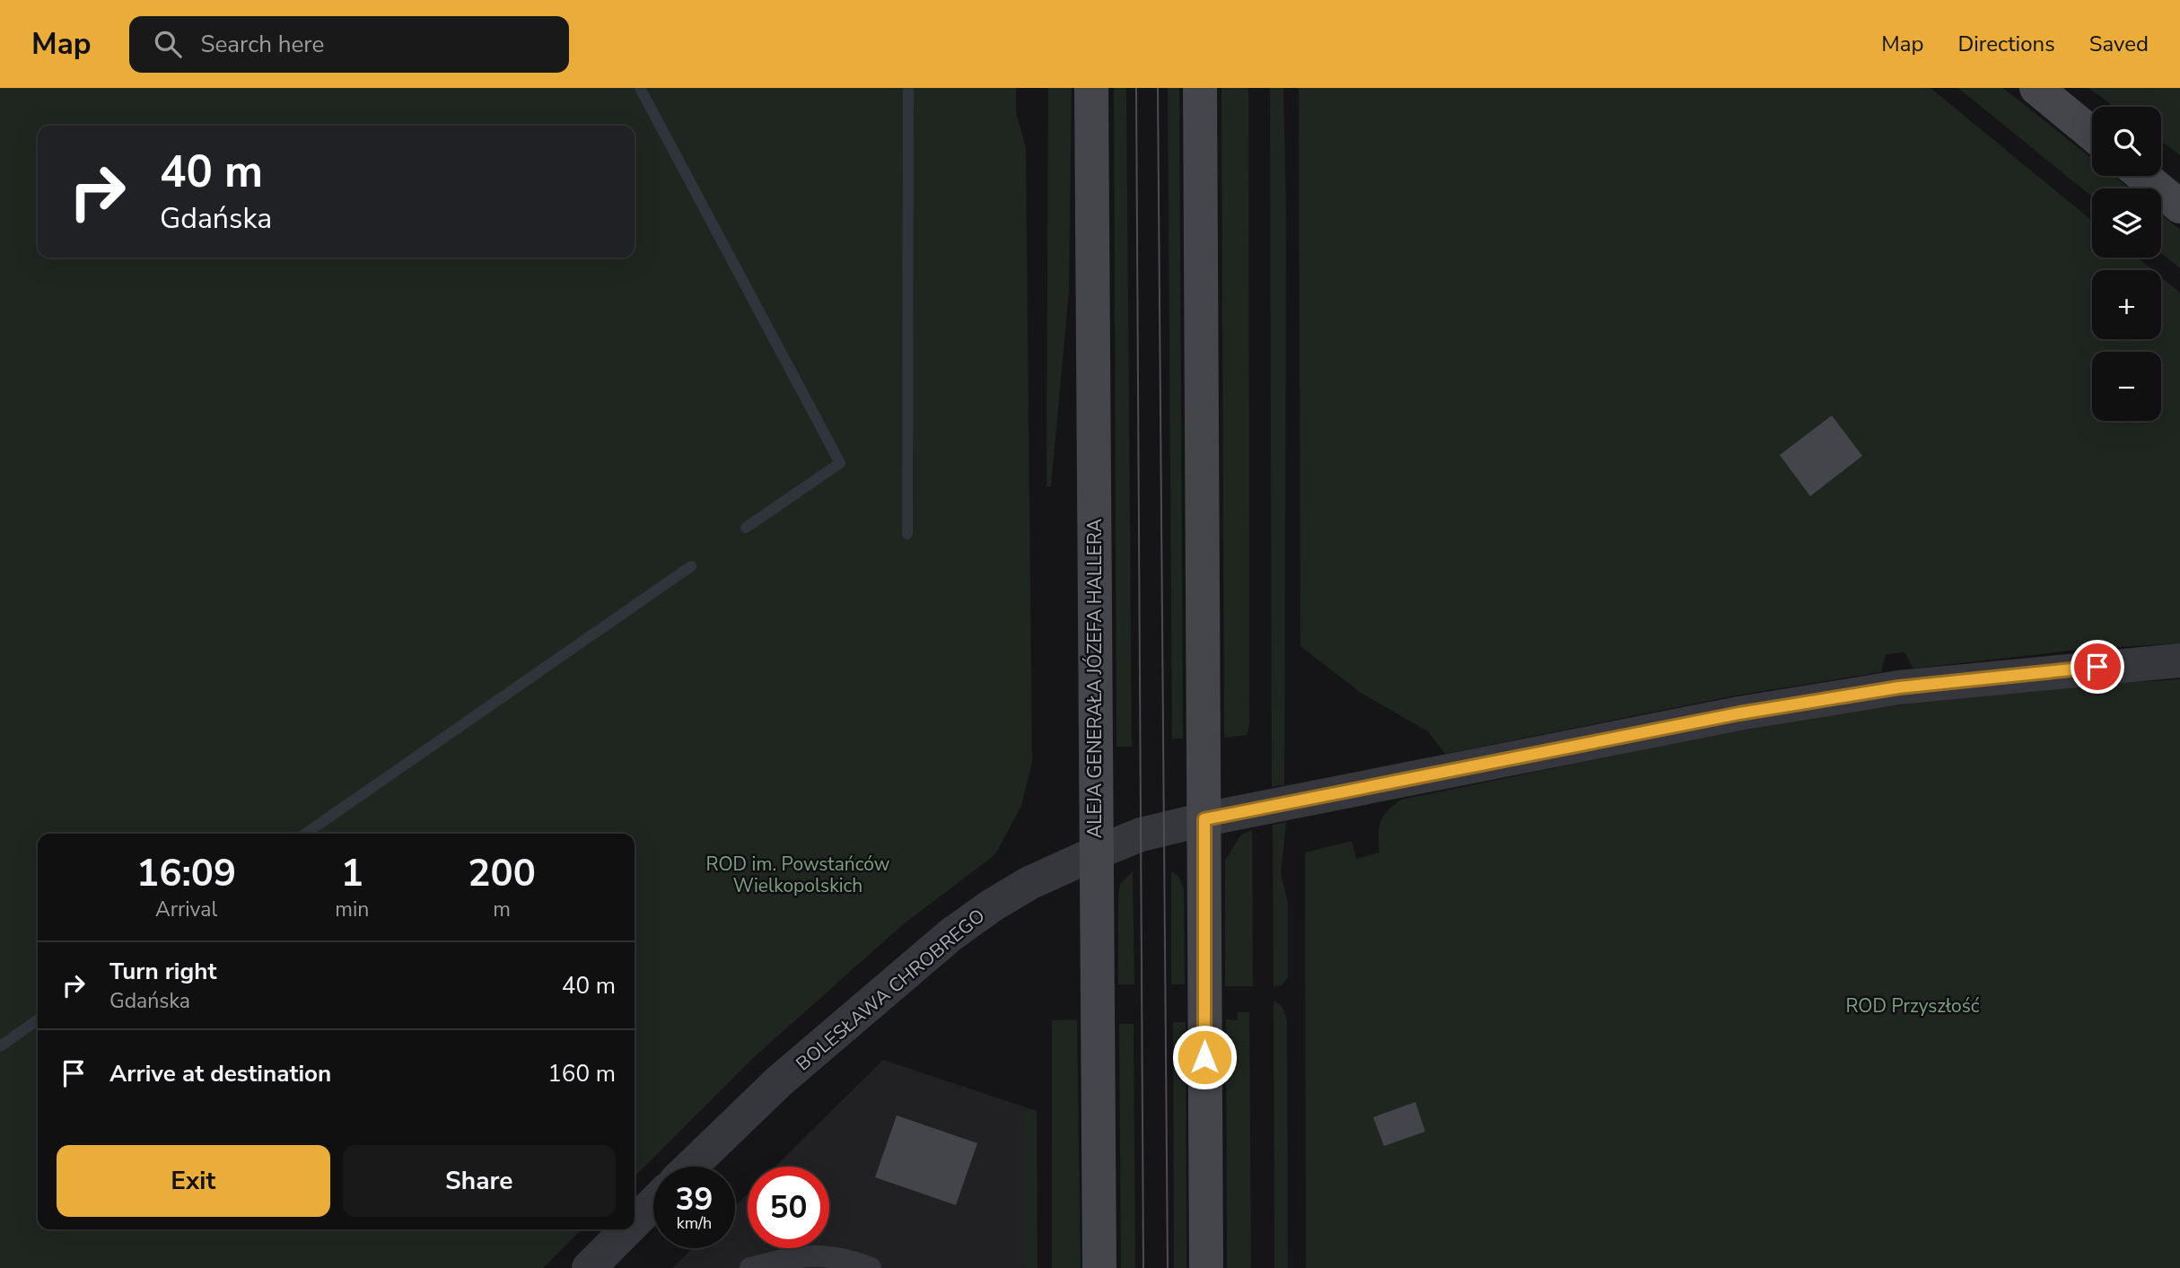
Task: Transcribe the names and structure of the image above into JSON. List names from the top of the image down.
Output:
{
  "streets": {
    "main road": ["ALEJA GENERAŁA JÓZEFA HALLERA"],
    "street": ["BOLESŁAWA CHROBREGO"]
  },
  "crossings": [
    ["ALEJA GENERAŁA JÓZEFA HALLERA", "BOLESŁAWA CHROBREGO"]
  ],
  "parks": ["ROD im. Powstańców Wielkopolskich", "ROD Przyszłość"],
  "page": {
    "header": "Map",
    "search": "Search here",
    "nav": ["Map", "Directions", "Saved"],
    "map_buttons": ["+", "−"],
    "turn": ["40 m", "Gdańska"],
    "eta": [
      "16:09",
      "Arrival",
      "1",
      "min",
      "200",
      "m"
    ],
    "list": [
      {
        "name": "Turn right",
        "note": "Gdańska",
        "value": "40 m"
      },
      {
        "name": "Arrive at destination",
        "value": "160 m"
      }
    ],
    "buttons": ["Exit", "Share"],
    "speed": "39 km/h",
    "limit": "50"
  }
}
